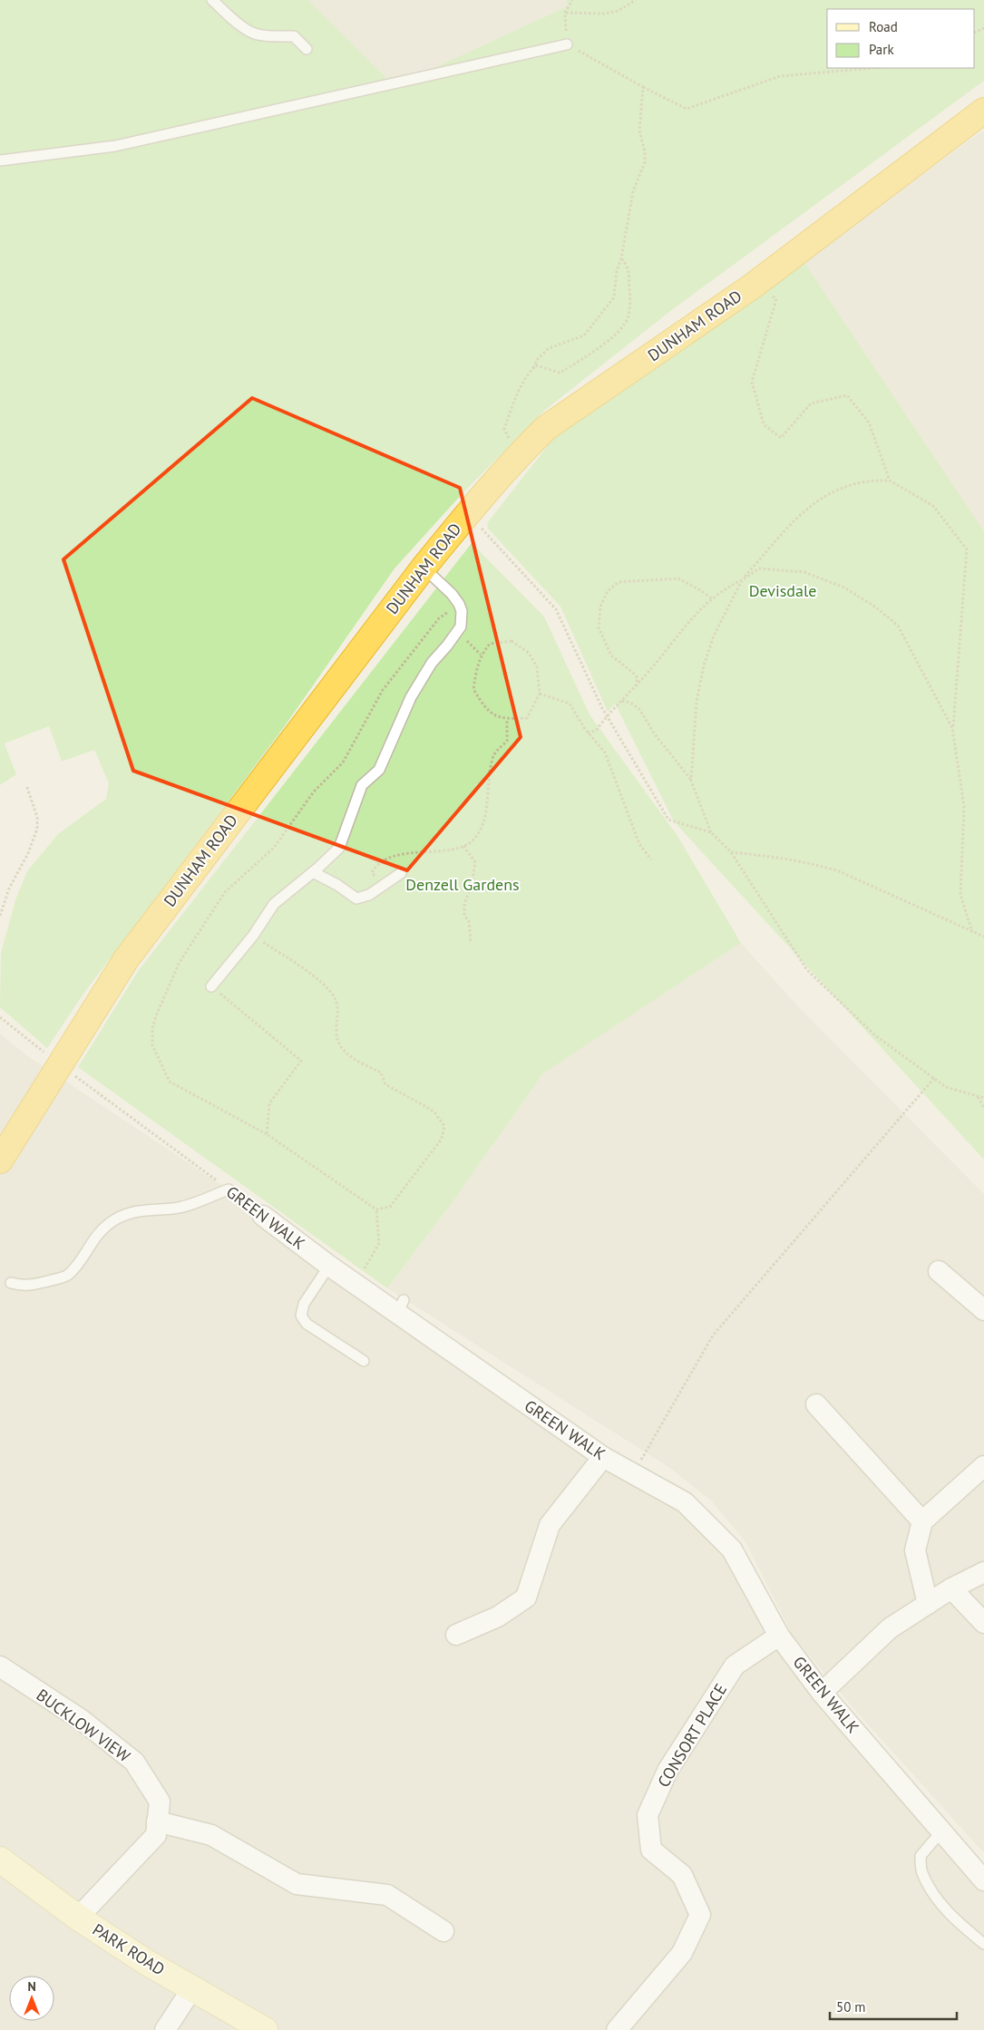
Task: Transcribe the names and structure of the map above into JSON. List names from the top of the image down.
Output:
{
  "streets": {
    "highway": ["DUNHAM ROAD"],
    "main road": ["PARK ROAD"],
    "street": ["GREEN WALK", "BUCKLOW VIEW", "CONSORT PLACE"]
  },
  "crossings": [
    ["DUNHAM ROAD", "GREEN WALK"],
    ["GREEN WALK", "CONSORT PLACE"],
    ["BUCKLOW VIEW", "PARK ROAD"]
  ],
  "parks": ["Devisdale", "Denzell Gardens"],
  "legend": ["Road", "Park"],
  "scale_bar": "50 m",
  "north": "top"
}
